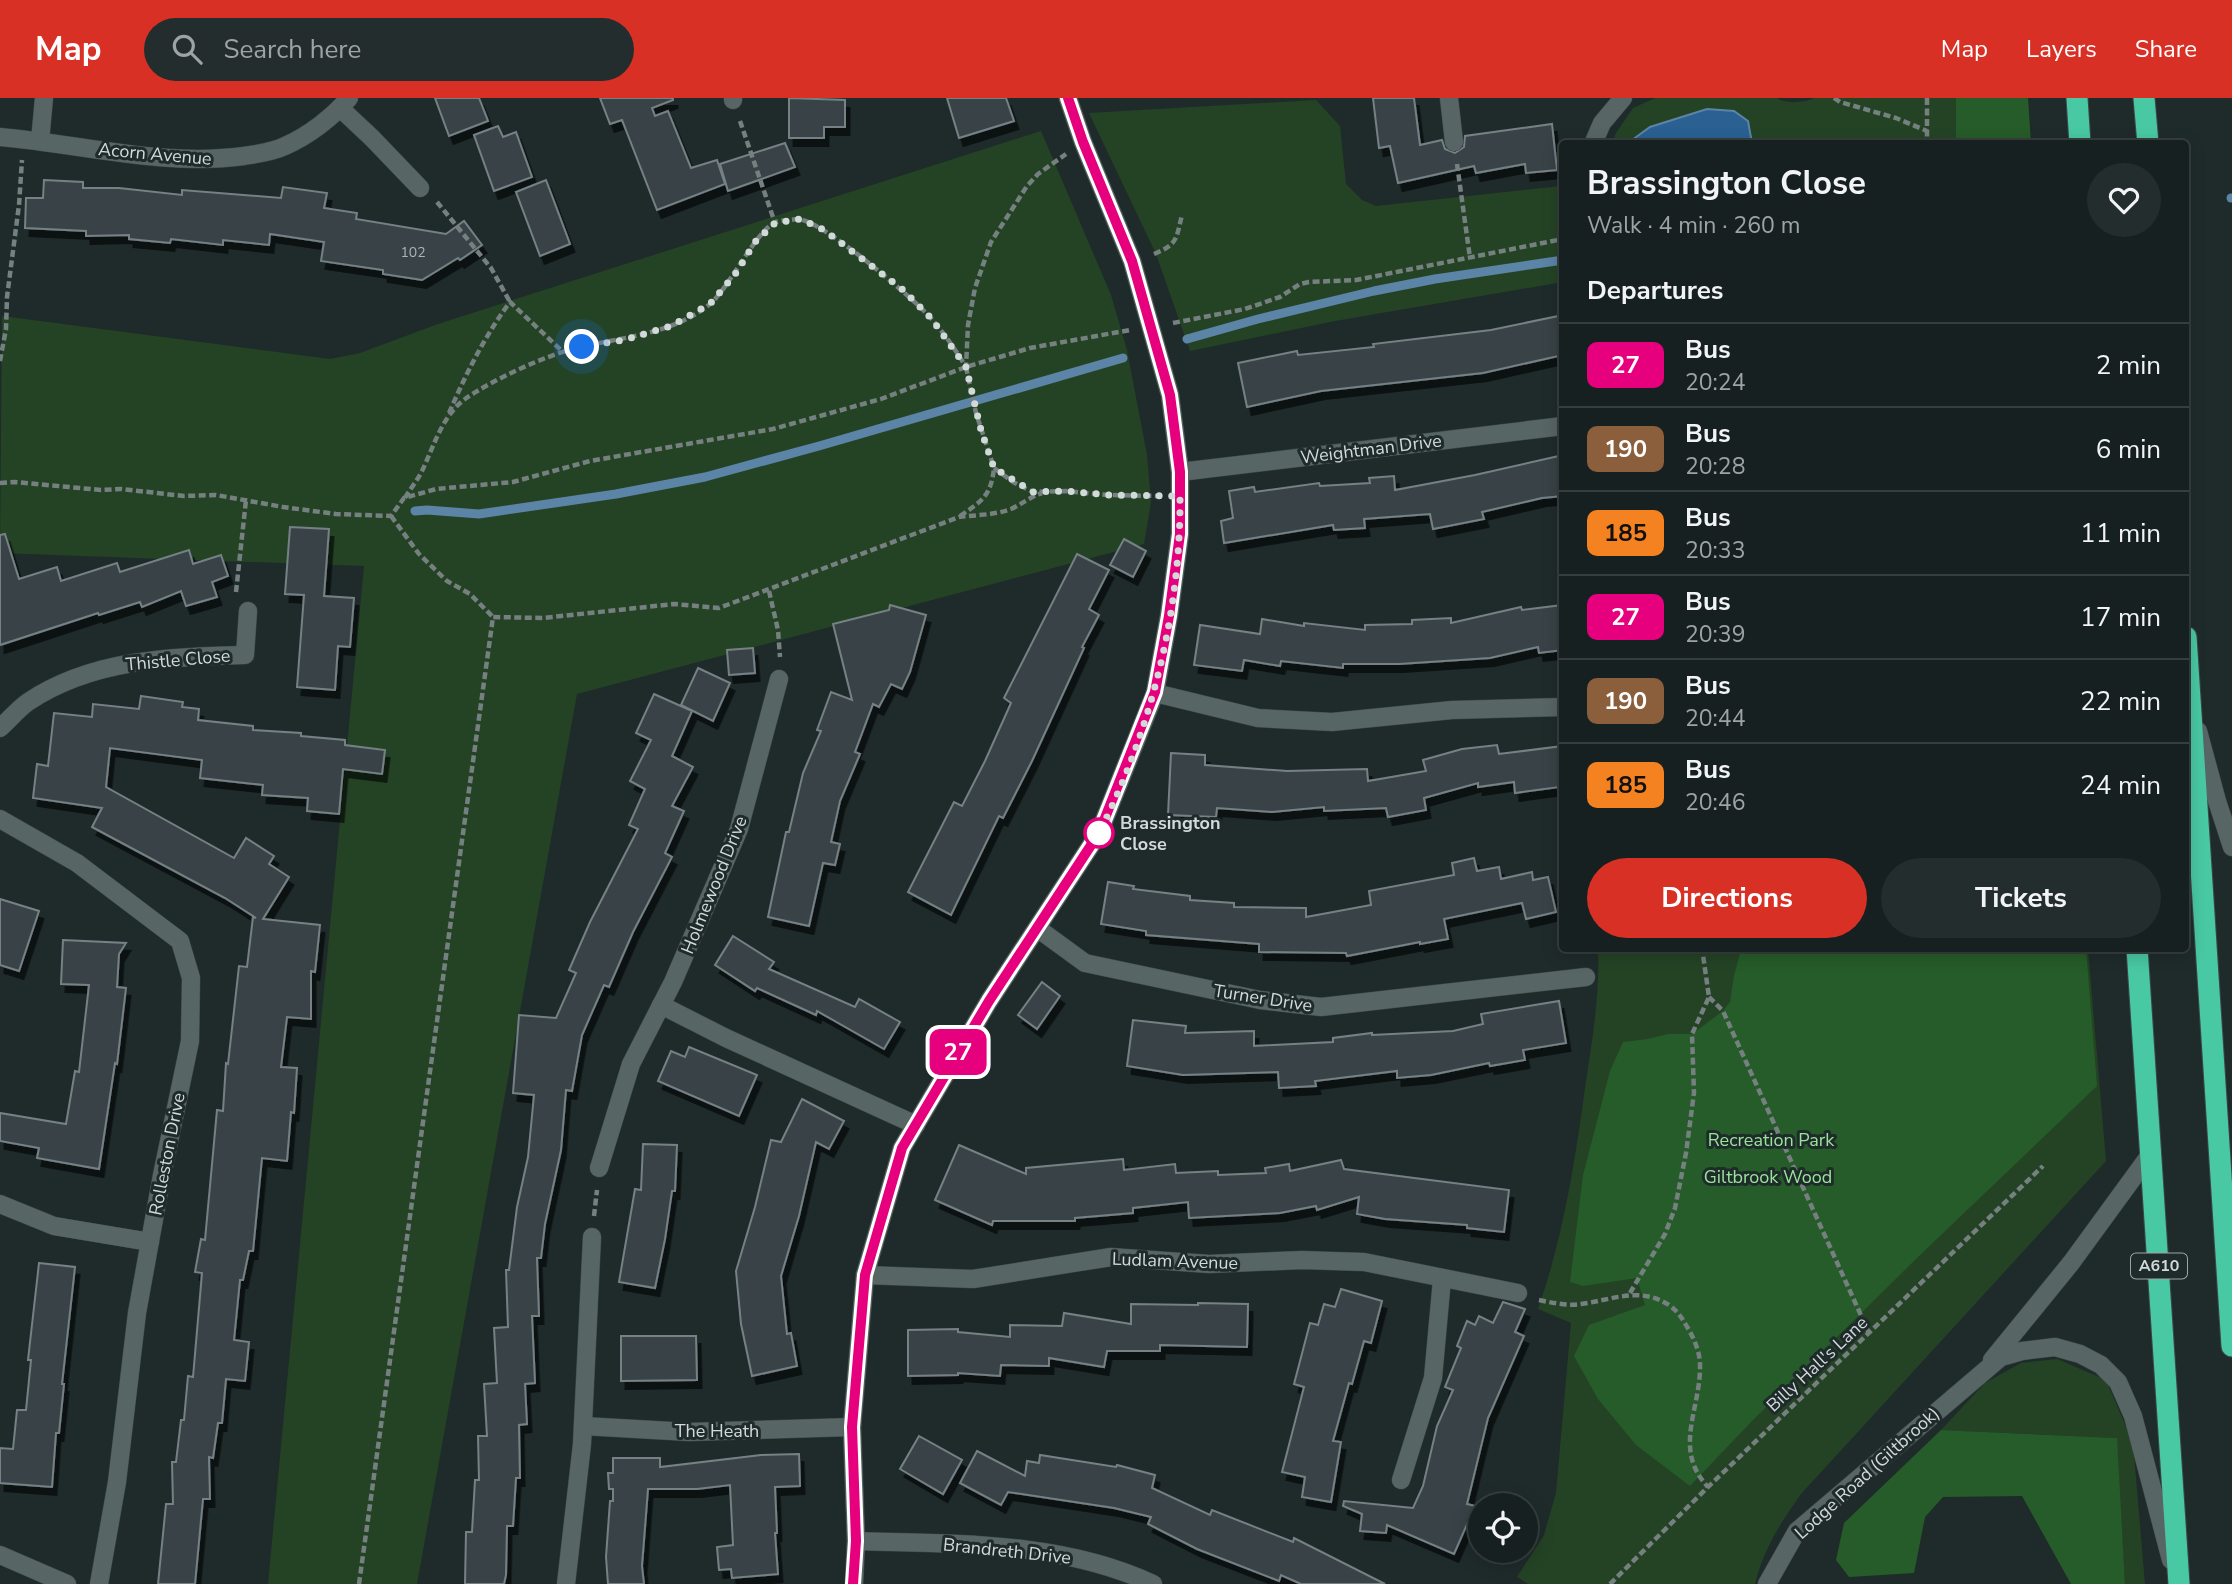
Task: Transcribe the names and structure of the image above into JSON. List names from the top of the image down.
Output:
{
  "streets": {
    "highway": ["A610"],
    "street": [
      "Acorn Avenue",
      "Weightman Drive",
      "Thistle Close",
      "Holmewood Drive",
      "Turner Drive",
      "Rolleston Drive",
      "Ludlam Avenue",
      "The Heath",
      "Lodge Road (Giltbrook)",
      "Brandreth Drive"
    ],
    "path": ["Billy Hall's Lane"]
  },
  "parks": ["Recreation Park", "Giltbrook Wood"],
  "places": ["Brassington Close"],
  "lines": ["bus line 27"],
  "house_numbers": ["102"],
  "page": {
    "header": "Map",
    "search": "Search here",
    "nav": ["Map", "Layers", "Share"],
    "on_map": "27",
    "heading": [
      ["Brassington Close", "Walk · 4 min · 260 m"],
      "Departures"
    ],
    "list": [
      {
        "mark": "27",
        "name": "Bus",
        "note": "20:24",
        "value": "2 min"
      },
      {
        "mark": "190",
        "name": "Bus",
        "note": "20:28",
        "value": "6 min"
      },
      {
        "mark": "185",
        "name": "Bus",
        "note": "20:33",
        "value": "11 min"
      },
      {
        "mark": "27",
        "name": "Bus",
        "note": "20:39",
        "value": "17 min"
      },
      {
        "mark": "190",
        "name": "Bus",
        "note": "20:44",
        "value": "22 min"
      },
      {
        "mark": "185",
        "name": "Bus",
        "note": "20:46",
        "value": "24 min"
      }
    ],
    "buttons": ["Directions", "Tickets"]
  }
}
